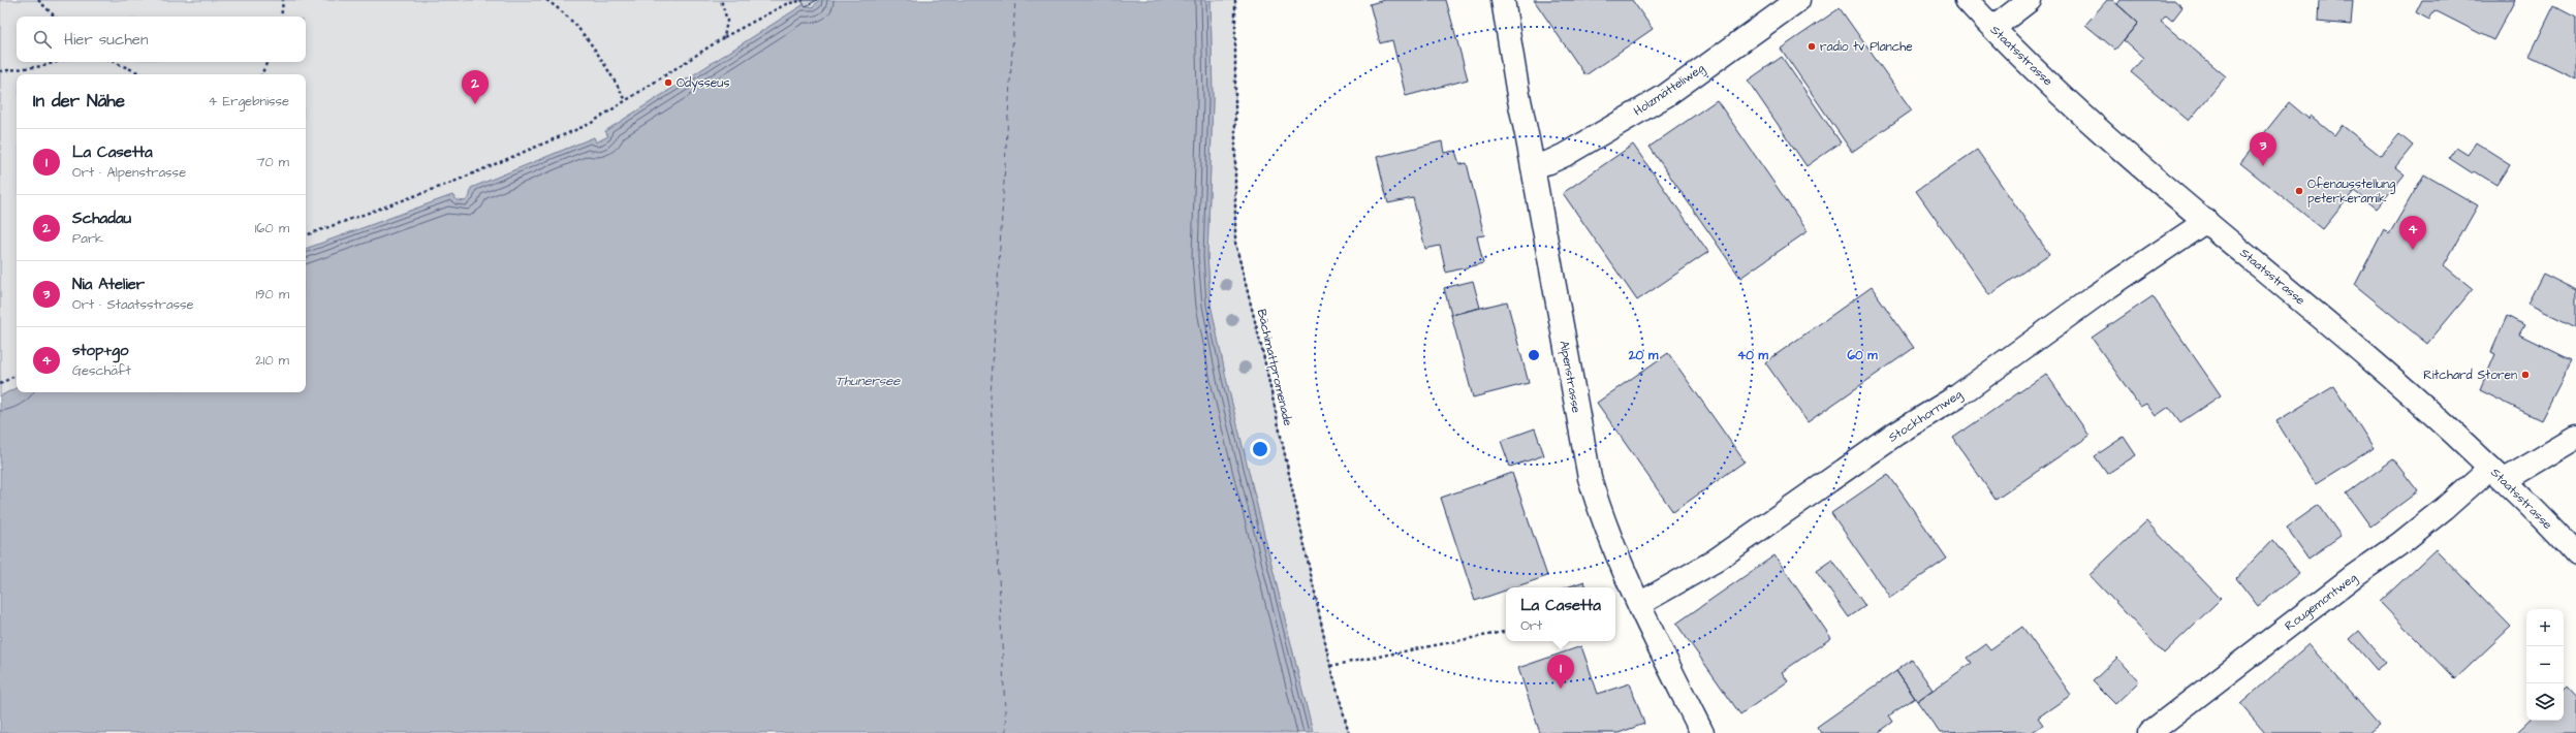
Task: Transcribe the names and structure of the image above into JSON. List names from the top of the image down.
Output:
{
  "streets": {
    "street": [
      "Staatsstrasse",
      "Holzmätteliweg",
      "Alpenstrasse",
      "Stockhornweg",
      "Rougemontweg"
    ],
    "path": ["Bächimattpromenade"]
  },
  "crossings": [
    ["Staatsstrasse", "Stockhornweg"],
    ["Staatsstrasse", "Rougemontweg"],
    ["Holzmätteliweg", "Alpenstrasse"],
    ["Alpenstrasse", "Stockhornweg"]
  ],
  "water": ["Thunersee"],
  "places": [
    "radio tv Planche",
    "Odysseus",
    "Ofenausstellung peterkeramik",
    "Ritchard Storen"
  ],
  "page": {
    "search": "Hier suchen",
    "pins": [
      "2",
      "3",
      "4",
      "1"
    ],
    "heading": ["In der Nähe", "4 Ergebnisse"],
    "list": [
      {
        "mark": "1",
        "name": "La Casetta",
        "note": "Ort · Alpenstrasse",
        "value": "70 m"
      },
      {
        "mark": "2",
        "name": "Schadau",
        "note": "Park",
        "value": "160 m"
      },
      {
        "mark": "3",
        "name": "Nia Atelier",
        "note": "Ort · Staatsstrasse",
        "value": "190 m"
      },
      {
        "mark": "4",
        "name": "stop+go",
        "note": "Geschäft",
        "value": "210 m"
      }
    ],
    "popup": ["La Casetta", "Ort"],
    "map_buttons": ["+", "−"]
  },
  "rings": ["20 m", "40 m", "60 m"]
}
